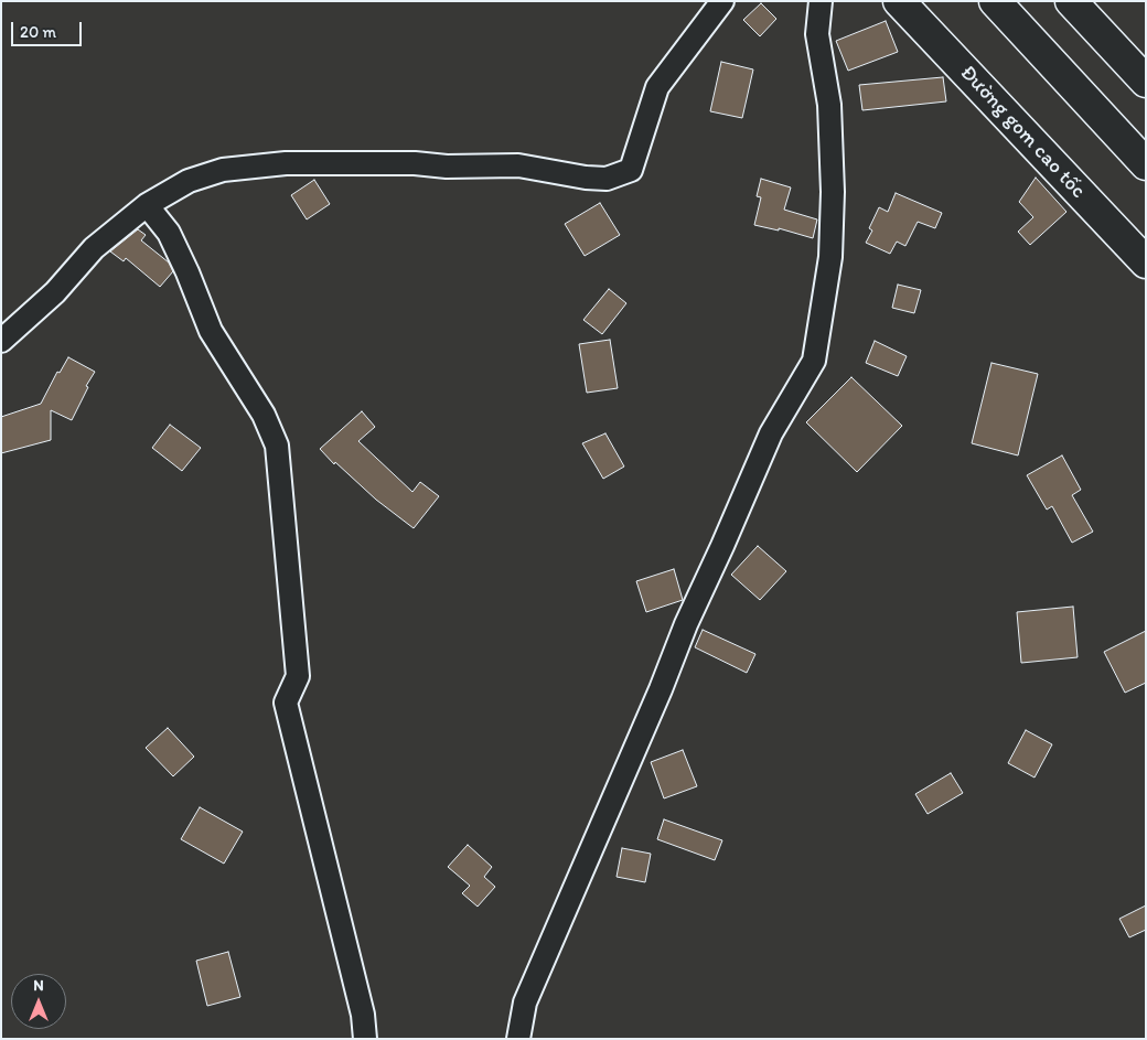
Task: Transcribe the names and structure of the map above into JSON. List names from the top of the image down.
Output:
{
  "streets": {
    "main road": ["Đường gom cao tốc"]
  },
  "scale_bar": "20 m",
  "north": "top"
}
